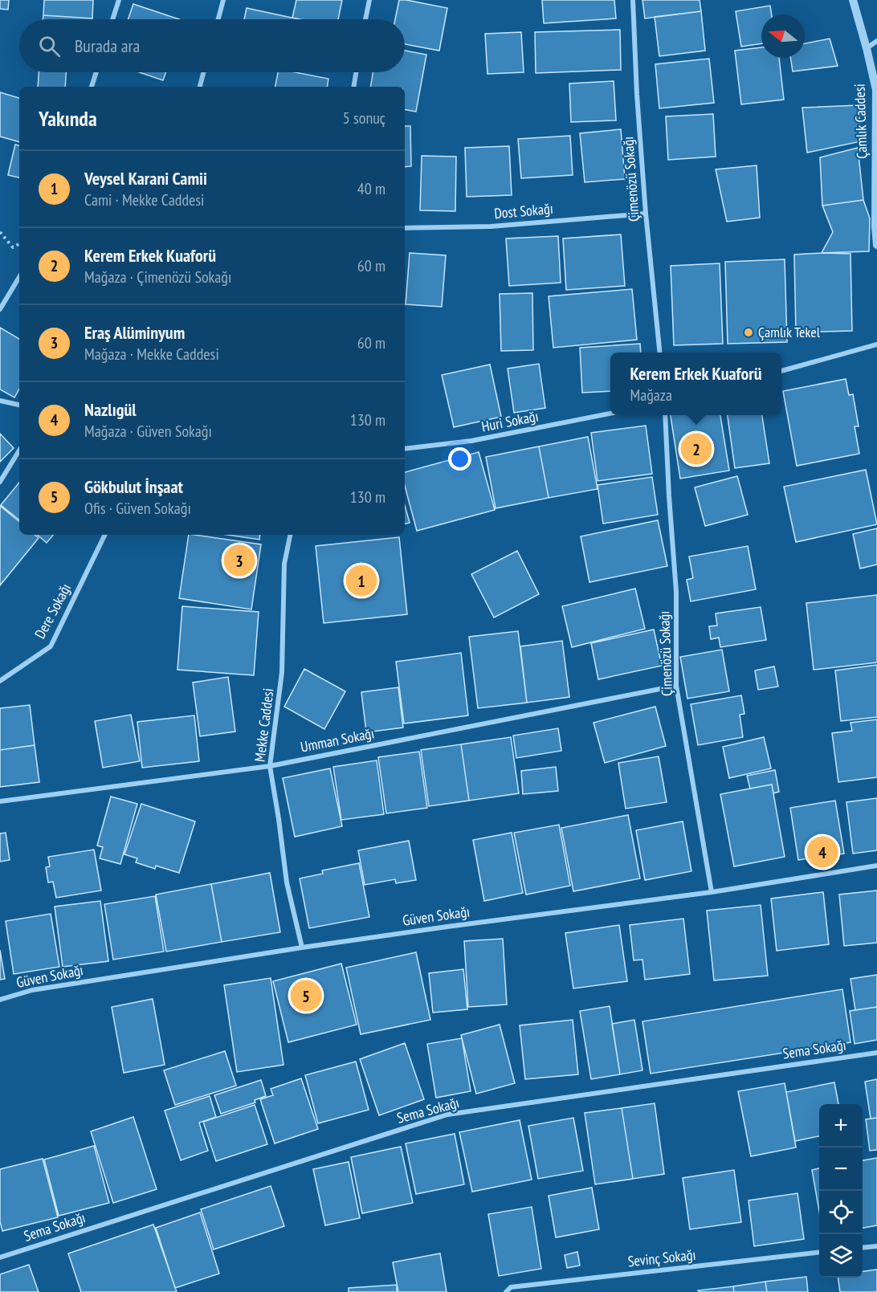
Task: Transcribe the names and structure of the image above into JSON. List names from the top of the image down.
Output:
{
  "streets": {
    "street": [
      "Çamlık Caddesi",
      "Çimenözü Sokağı",
      "Dost Sokağı",
      "Huri Sokağı",
      "Dere Sokağı",
      "Mekke Caddesi",
      "Umman Sokağı",
      "Güven Sokağı",
      "Sema Sokağı",
      "Sevinç Sokağı"
    ]
  },
  "crossings": [
    ["Çimenözü Sokağı", "Dost Sokağı"],
    ["Çimenözü Sokağı", "Umman Sokağı"],
    ["Çimenözü Sokağı", "Güven Sokağı"],
    ["Mekke Caddesi", "Umman Sokağı"],
    ["Mekke Caddesi", "Güven Sokağı"]
  ],
  "places": ["Çamlık Tekel"],
  "north": "left",
  "page": {
    "search": "Burada ara",
    "heading": ["Yakında", "5 sonuç"],
    "list": [
      {
        "mark": "1",
        "name": "Veysel Karani Camii",
        "note": "Cami · Mekke Caddesi",
        "value": "40 m"
      },
      {
        "mark": "2",
        "name": "Kerem Erkek Kuaforü",
        "note": "Mağaza · Çimenözü Sokağı",
        "value": "60 m"
      },
      {
        "mark": "3",
        "name": "Eraş Alüminyum",
        "note": "Mağaza · Mekke Caddesi",
        "value": "60 m"
      },
      {
        "mark": "4",
        "name": "Nazlıgül",
        "note": "Mağaza · Güven Sokağı",
        "value": "130 m"
      },
      {
        "mark": "5",
        "name": "Gökbulut İnşaat",
        "note": "Ofis · Güven Sokağı",
        "value": "130 m"
      }
    ],
    "popup": ["Kerem Erkek Kuaforü", "Mağaza"],
    "pins": [
      "2",
      "3",
      "1",
      "4",
      "5"
    ],
    "map_buttons": ["+", "−"]
  }
}
